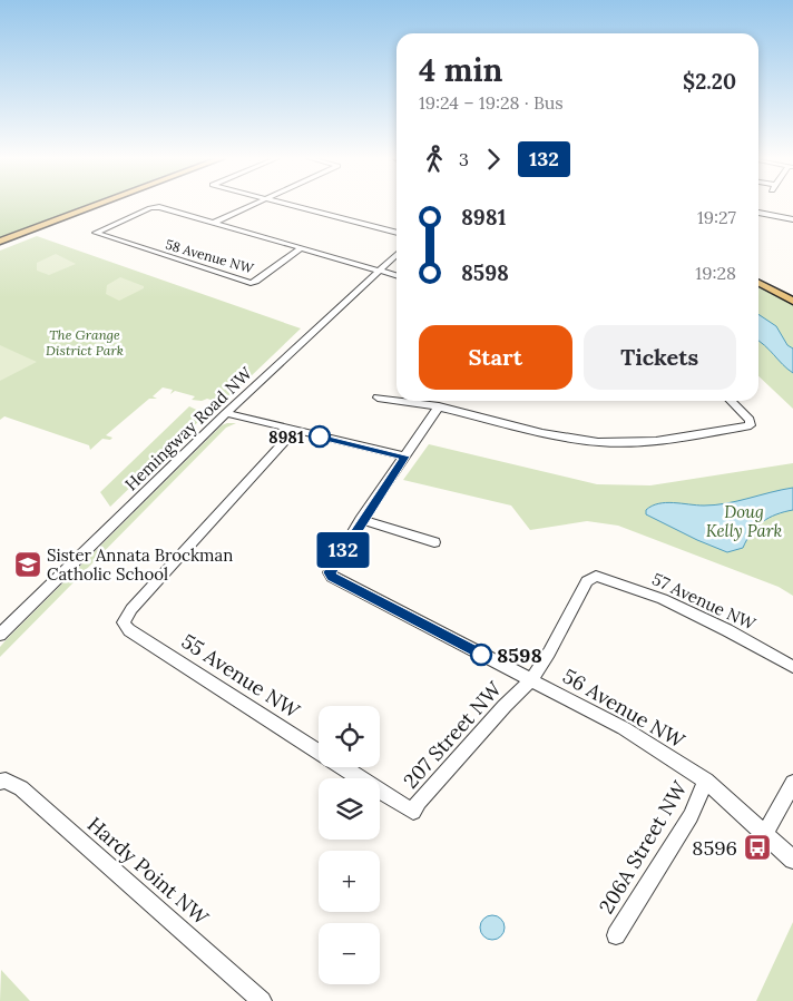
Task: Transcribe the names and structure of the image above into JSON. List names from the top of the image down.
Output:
{
  "streets": {
    "street": [
      "58 Avenue NW",
      "Hemingway Road NW",
      "57 Avenue NW",
      "55 Avenue NW",
      "56 Avenue NW",
      "207 Street NW",
      "206A Street NW",
      "Hardy Point NW"
    ]
  },
  "crossings": [
    ["57 Avenue NW", "207 Street NW"],
    ["55 Avenue NW", "207 Street NW"],
    ["56 Avenue NW", "207 Street NW"],
    ["56 Avenue NW", "206A Street NW"]
  ],
  "parks": ["The Grange District Park", "Doug Kelly Park"],
  "places": {
    "other": ["8981", "8598"],
    "school or university": ["Sister Annata Brockman Catholic School"],
    "bus stop": ["8596"]
  },
  "lines": ["bus line 132"],
  "page": {
    "on_map": "132",
    "heading": ["4 min", "19:24 – 19:28 · Bus", "$2.20"],
    "legs": ["3", "132"],
    "list": [
      {
        "name": "8981",
        "value": "19:27"
      },
      {
        "name": "8598",
        "value": "19:28"
      }
    ],
    "buttons": ["Start", "Tickets"],
    "map_buttons": ["+", "−"]
  }
}
